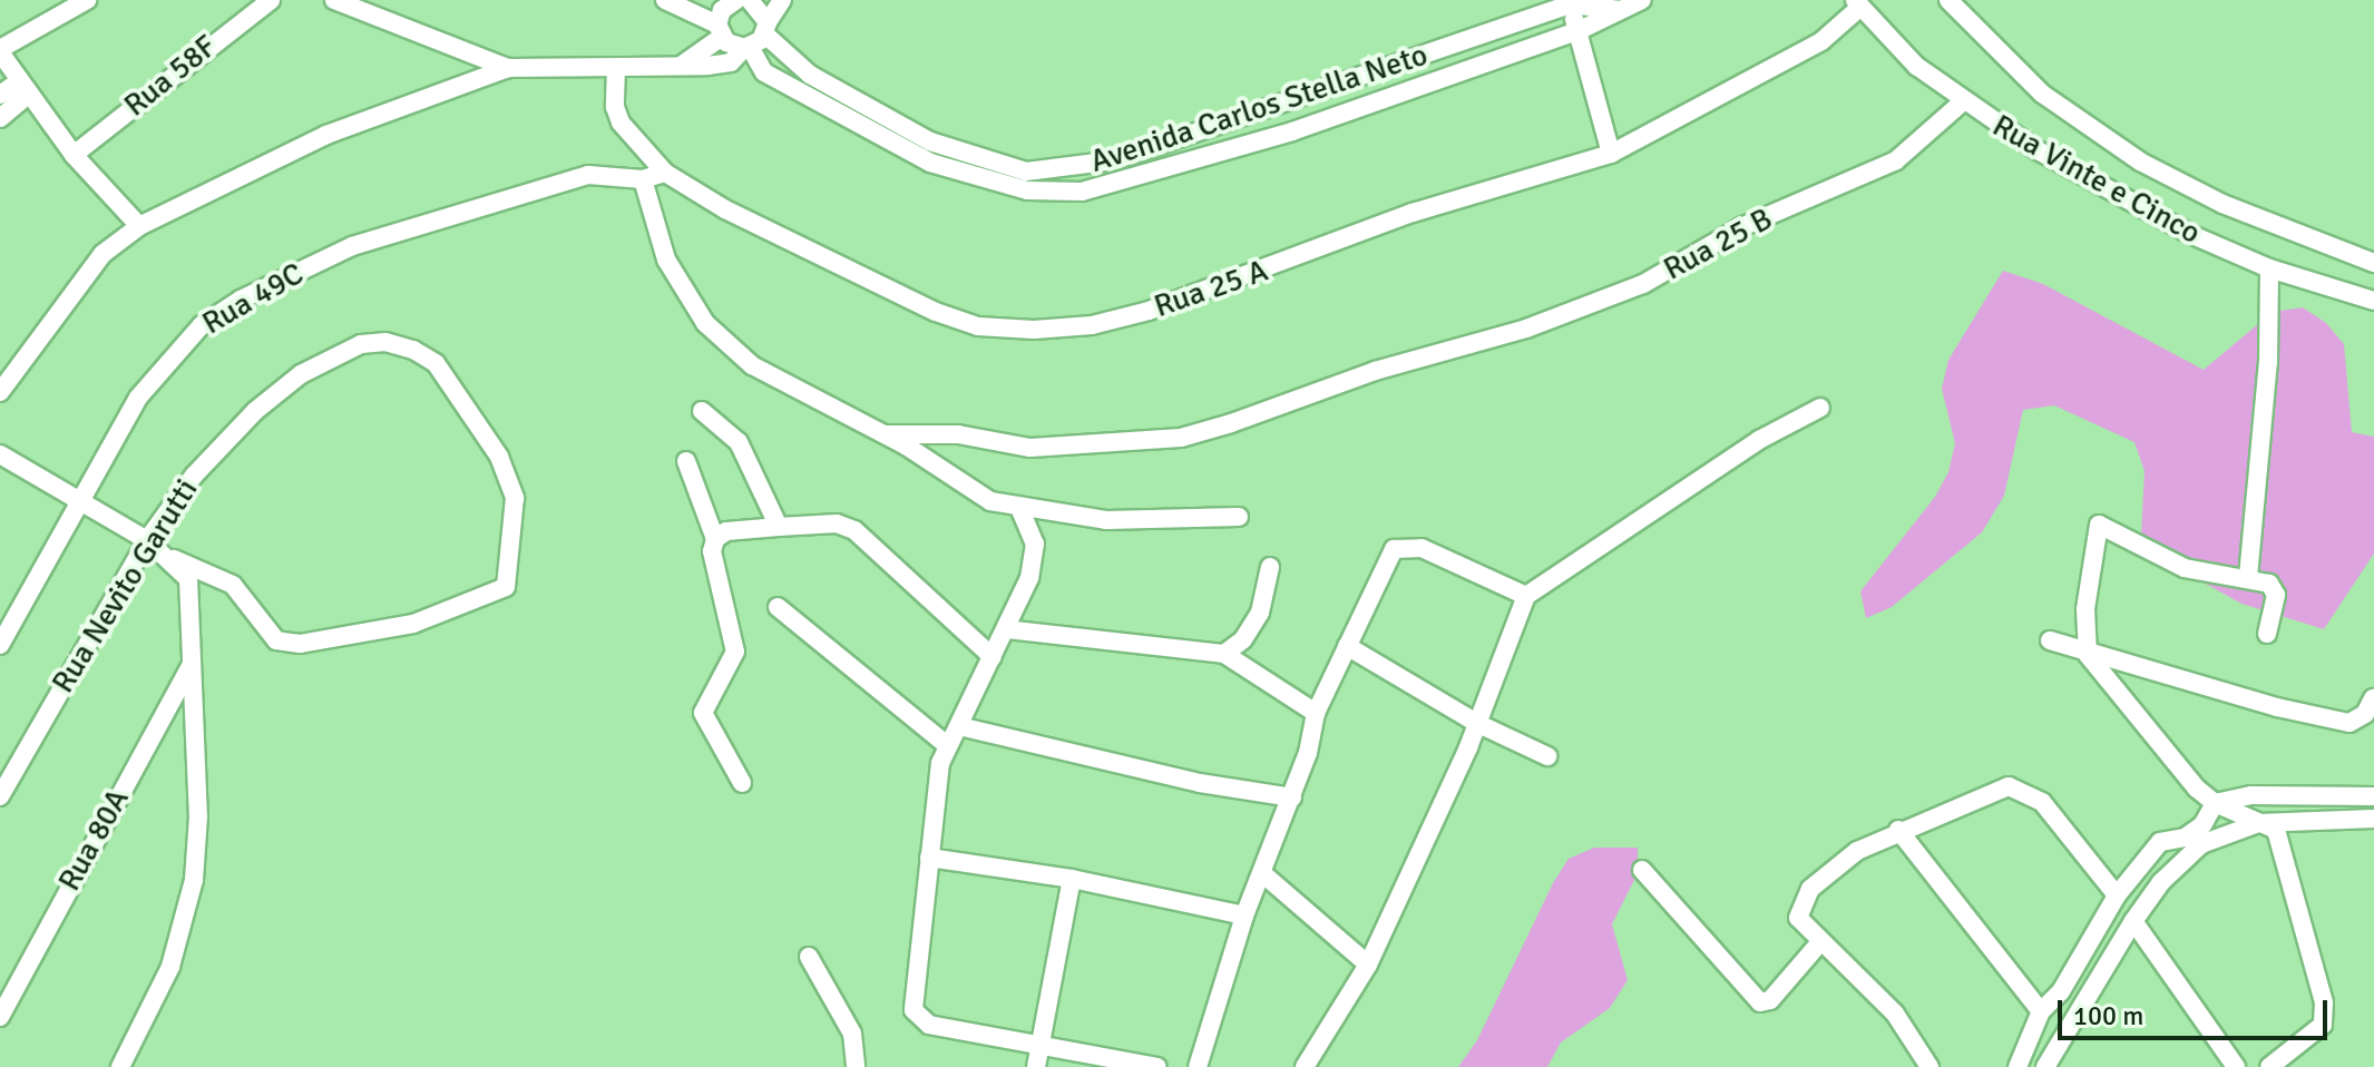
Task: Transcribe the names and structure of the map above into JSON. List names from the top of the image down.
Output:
{
  "streets": {
    "street": [
      "Rua 58F",
      "Avenida Carlos Stella Neto",
      "Rua Vinte e Cinco",
      "Rua 25 B",
      "Rua 25 A",
      "Rua 49C",
      "Rua Nevito Garutti",
      "Rua 80A"
    ]
  },
  "crossings": [
    ["Rua Vinte e Cinco", "Rua 25 B"],
    ["Rua Vinte e Cinco", "Rua 25 A"],
    ["Rua 25 A", "Rua 49C"]
  ],
  "scale_bar": "100 m"
}
